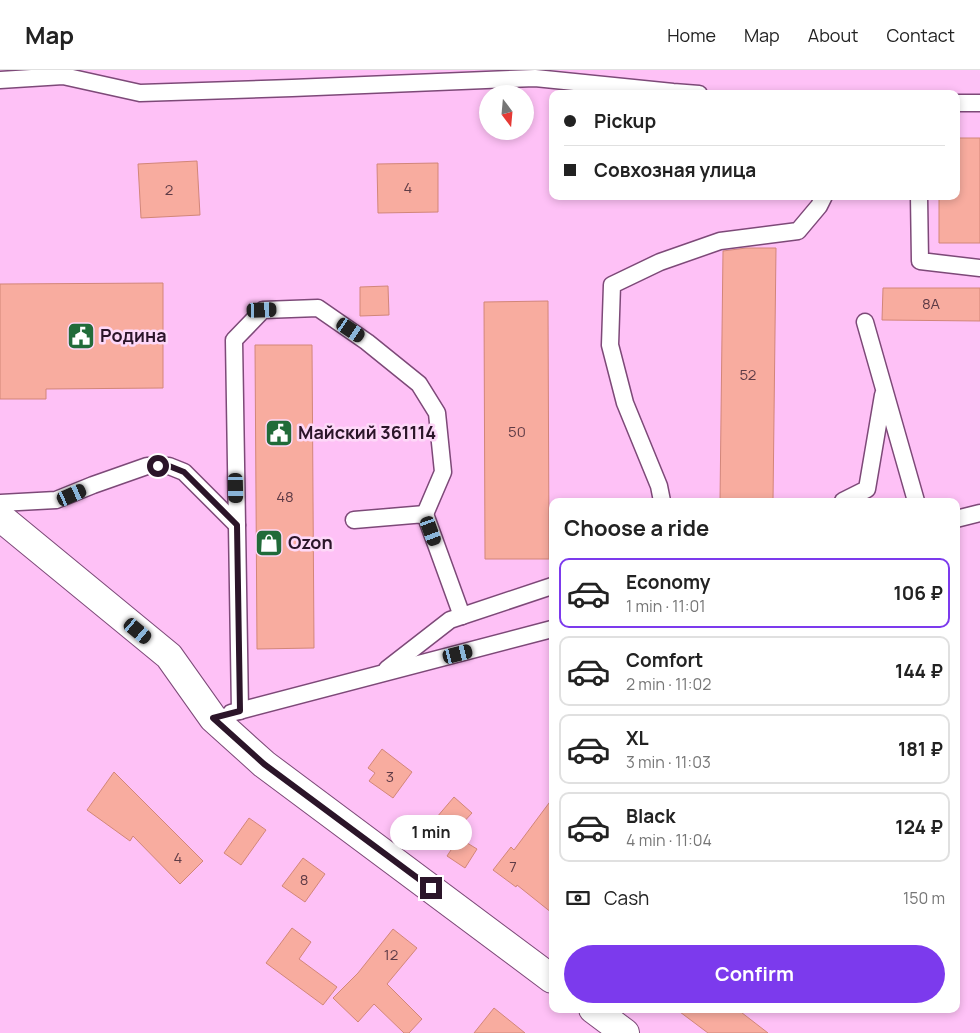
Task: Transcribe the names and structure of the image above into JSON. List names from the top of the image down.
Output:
{
  "places": {
    "public building": ["Родина", "Майский 361114"],
    "shop": ["Ozon"]
  },
  "house_numbers": [
    "4",
    "2",
    "8А",
    "52",
    "50",
    "48",
    "3",
    "4",
    "7",
    "8",
    "12"
  ],
  "north": "bottom",
  "page": {
    "header": "Map",
    "nav": [
      "Home",
      "Map",
      "About",
      "Contact"
    ],
    "banner": ["Pickup", "Совхозная улица"],
    "heading": "Choose a ride",
    "list": [
      {
        "name": "Economy",
        "note": "1 min · 11:01",
        "value": "106 ₽"
      },
      {
        "name": "Comfort",
        "note": "2 min · 11:02",
        "value": "144 ₽"
      },
      {
        "name": "XL",
        "note": "3 min · 11:03",
        "value": "181 ₽"
      },
      {
        "name": "Black",
        "note": "4 min · 11:04",
        "value": "124 ₽"
      }
    ],
    "bubble": "1 min",
    "pay": ["Cash", "150 m"],
    "buttons": "Confirm"
  }
}
